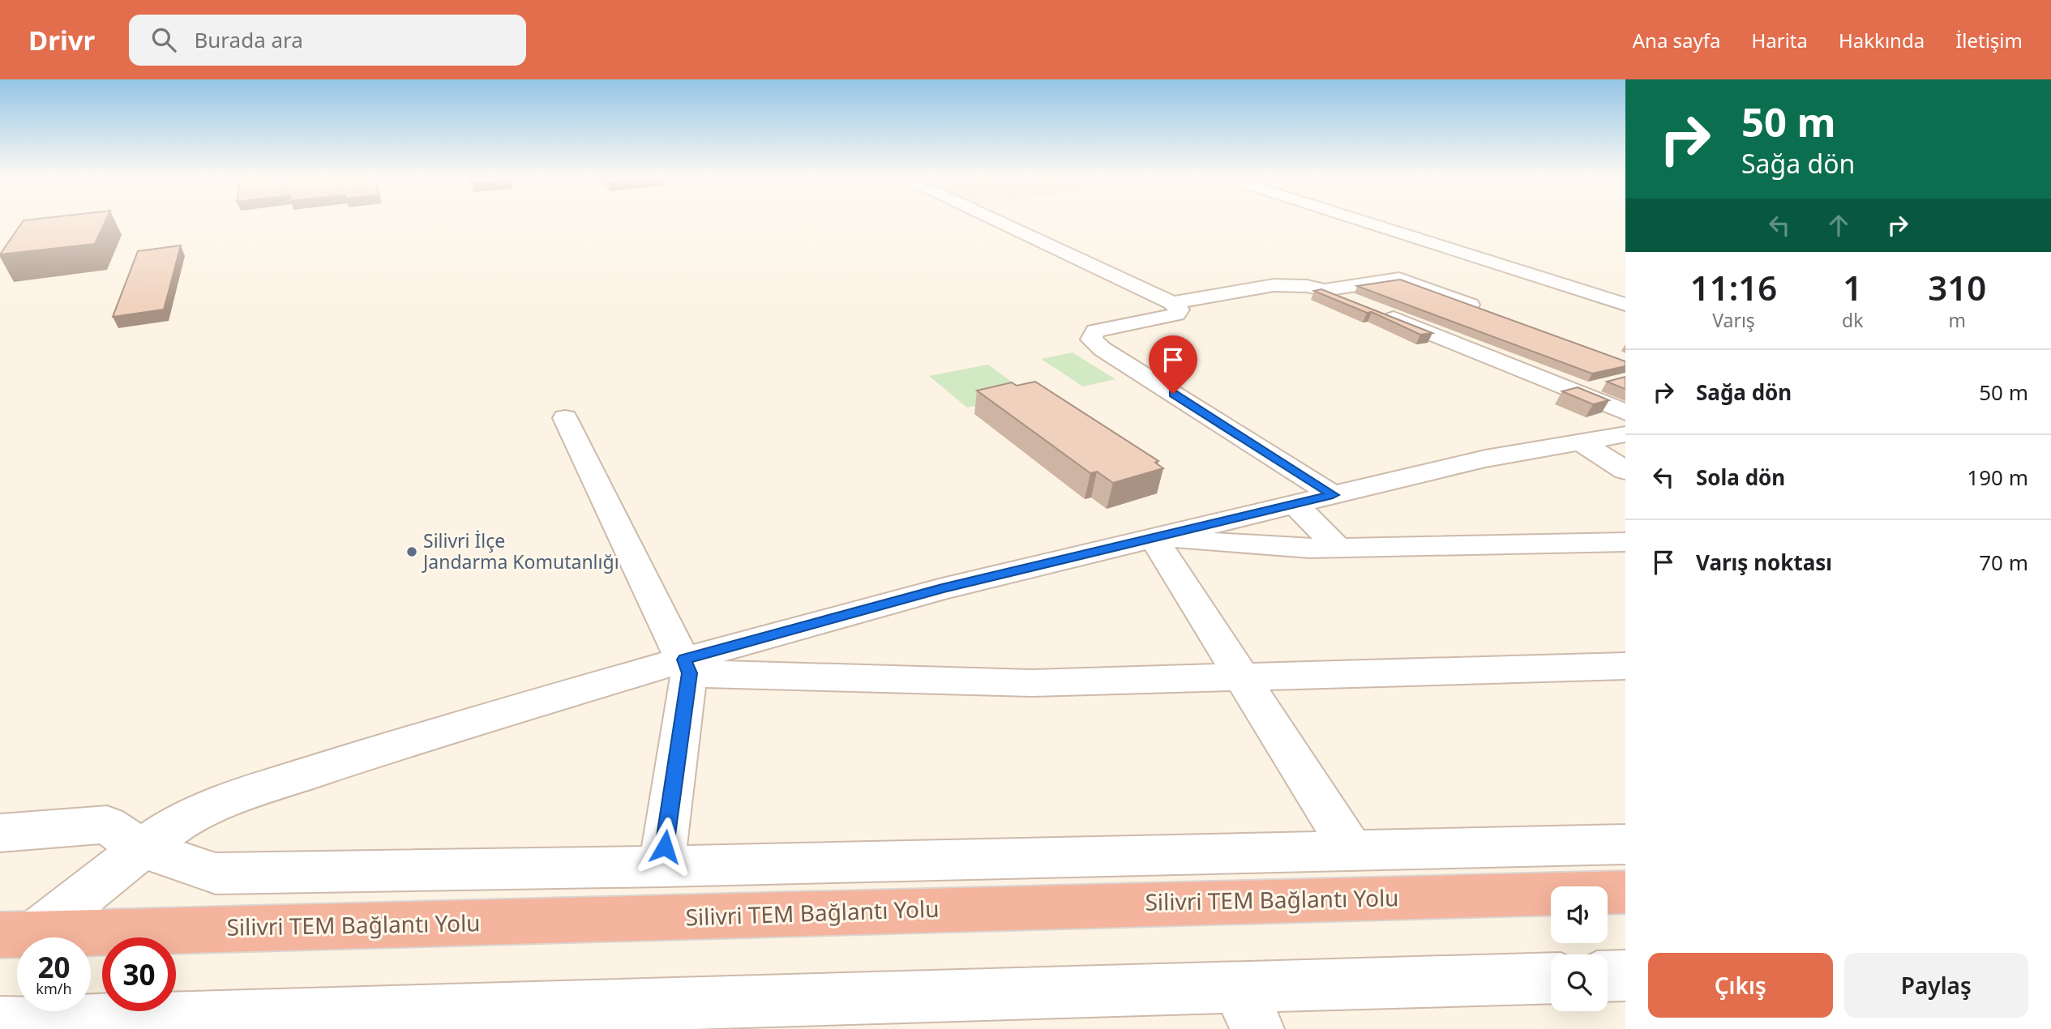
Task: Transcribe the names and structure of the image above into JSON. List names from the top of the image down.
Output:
{
  "streets": {
    "highway": ["Silivri TEM Bağlantı Yolu"]
  },
  "places": ["Silivri İlçe Jandarma Komutanlığı"],
  "page": {
    "header": "Drivr",
    "search": "Burada ara",
    "nav": [
      "Ana sayfa",
      "Harita",
      "Hakkında",
      "İletişim"
    ],
    "turn": ["50 m", "Sağa dön"],
    "eta": [
      "11:16",
      "Varış",
      "1",
      "dk",
      "310",
      "m"
    ],
    "list": [
      {
        "name": "Sağa dön",
        "value": "50 m"
      },
      {
        "name": "Sola dön",
        "value": "190 m"
      },
      {
        "name": "Varış noktası",
        "value": "70 m"
      }
    ],
    "speed": "20 km/h",
    "limit": "30",
    "buttons": ["Çıkış", "Paylaş"]
  }
}
